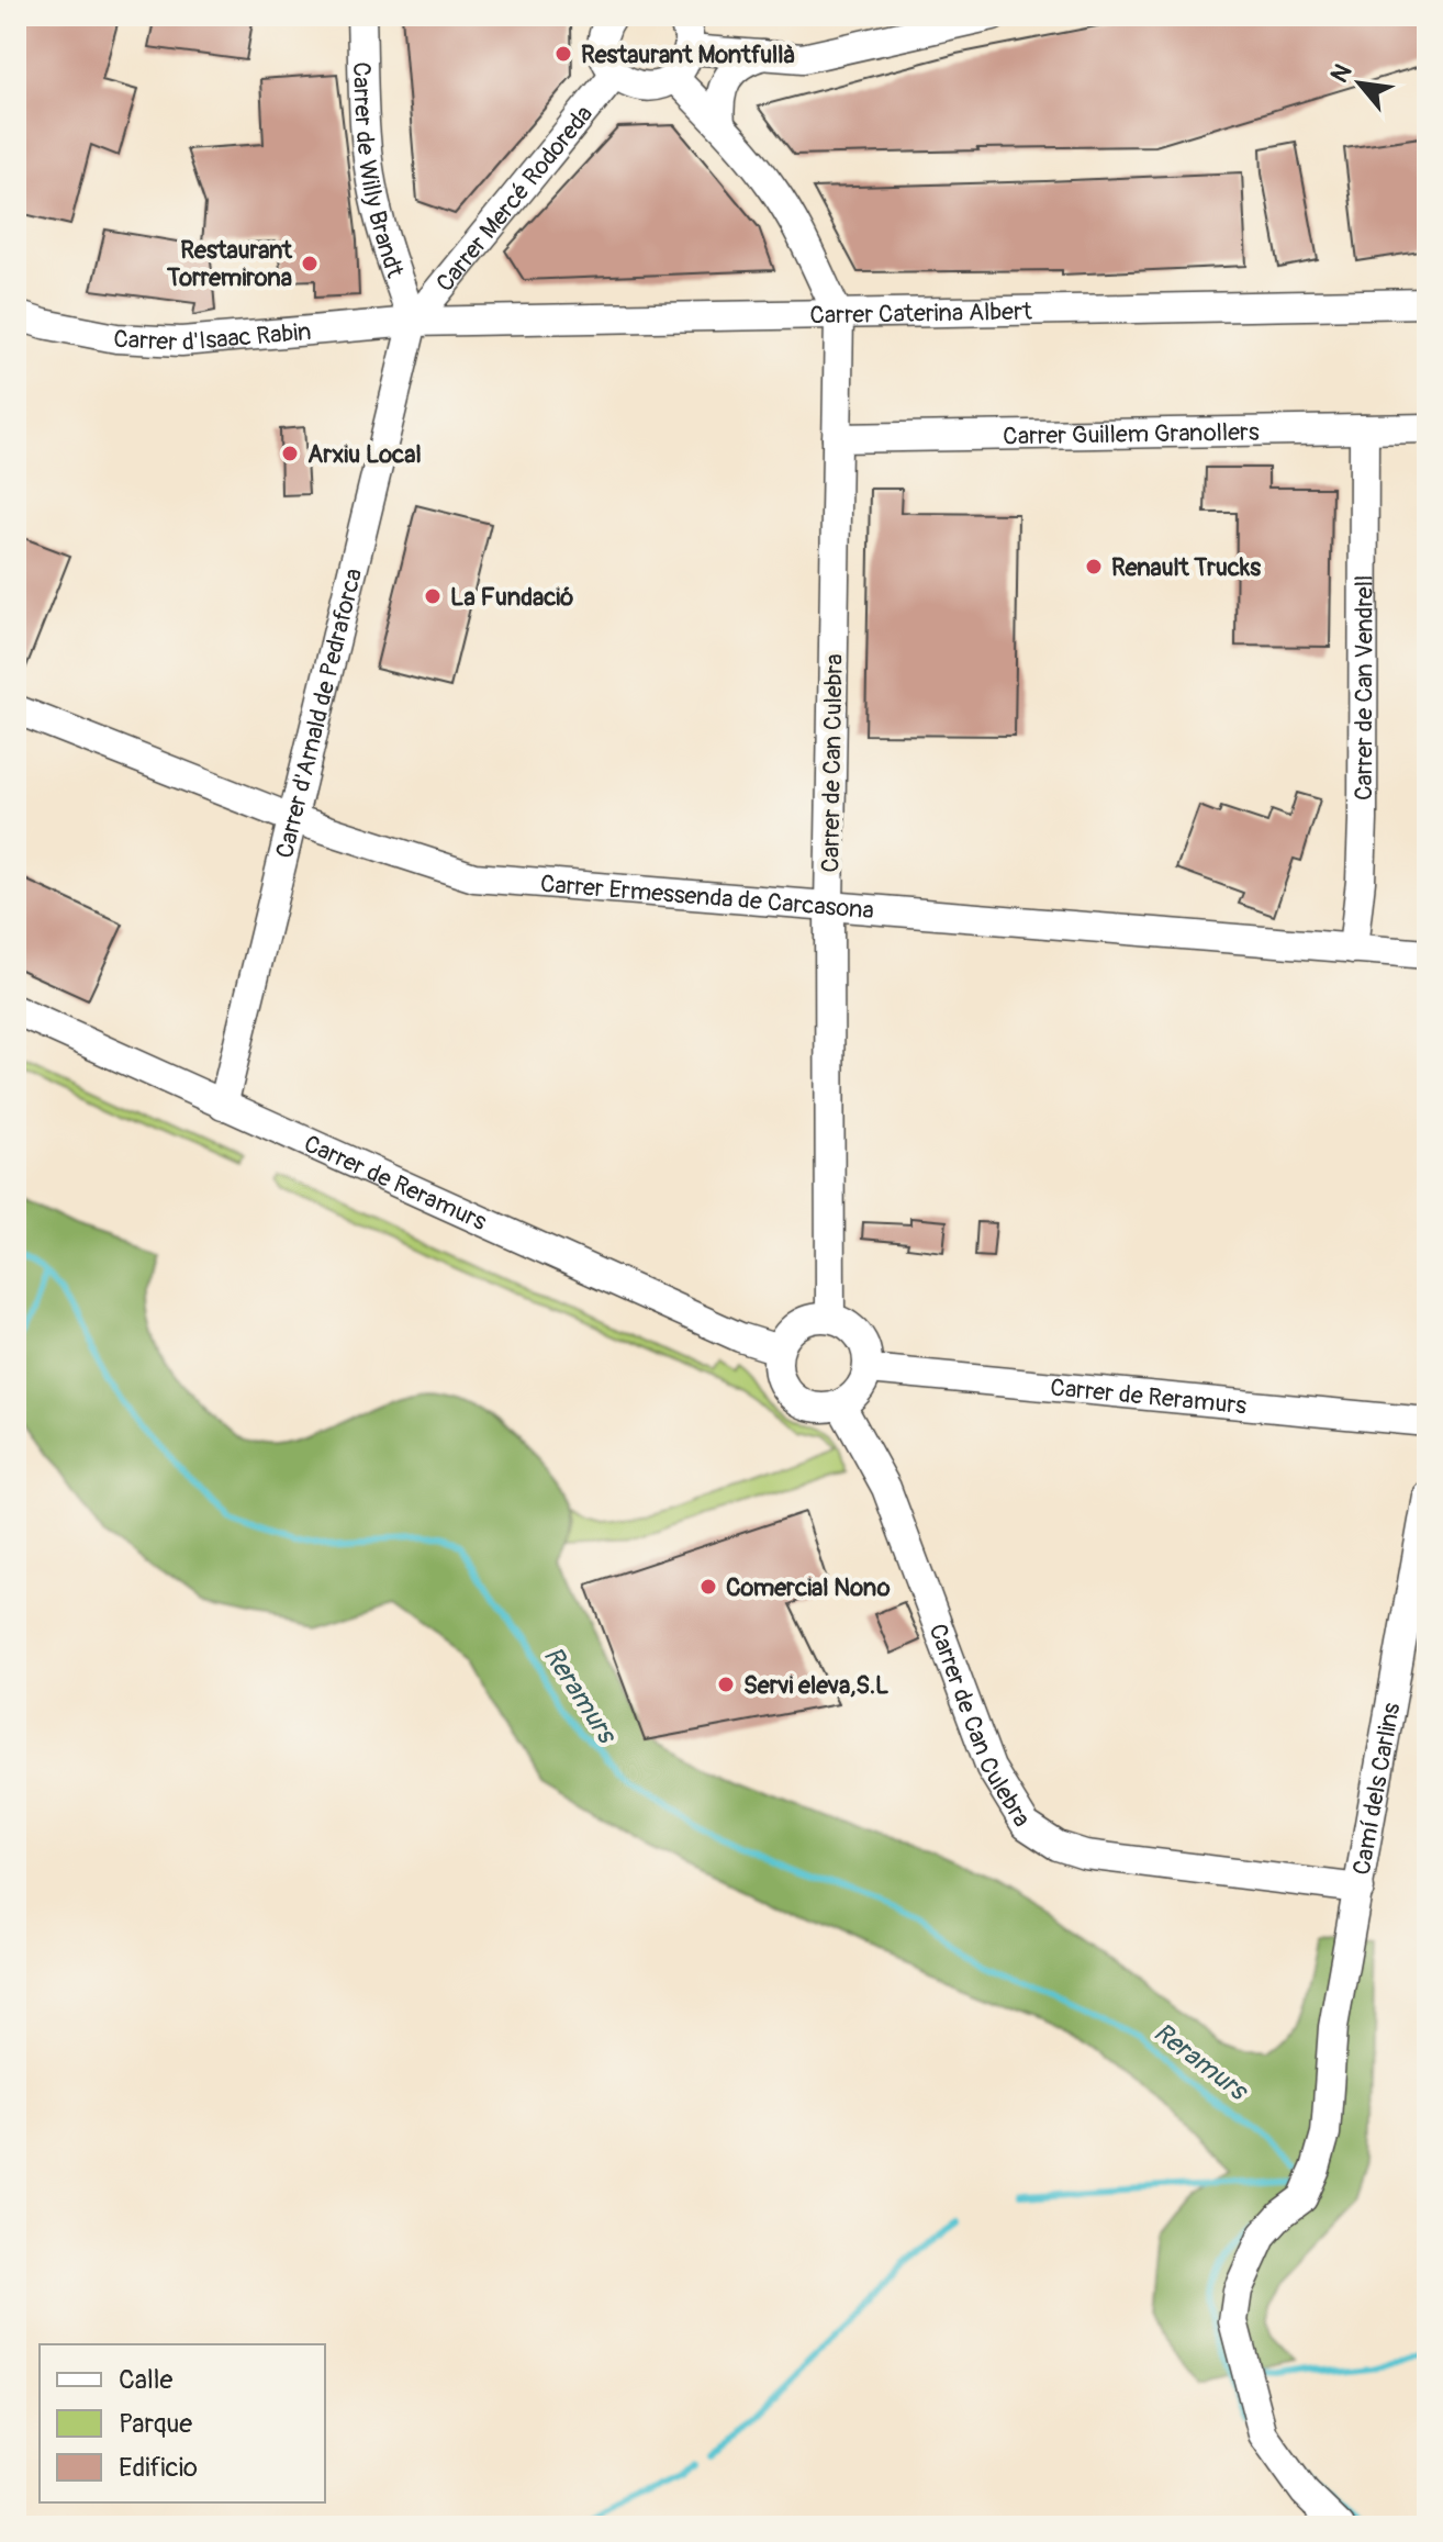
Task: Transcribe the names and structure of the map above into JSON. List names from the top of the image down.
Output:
{
  "streets": {
    "street": [
      "Carrer de Willy Brandt",
      "Carrer Mercé Rodoreda",
      "Carrer Caterina Albert",
      "Carrer d'Isaac Rabin",
      "Carrer Guillem Granollers",
      "Carrer de Can Vendrell",
      "Carrer d'Arnald de Pedraforca",
      "Carrer de Can Culebra",
      "Carrer Ermessenda de Carcasona",
      "Carrer de Reramurs",
      "Camí dels Carlins"
    ]
  },
  "crossings": [
    ["Carrer de Willy Brandt", "Carrer Mercé Rodoreda"],
    ["Carrer de Willy Brandt", "Carrer Caterina Albert"],
    ["Carrer de Willy Brandt", "Carrer d'Isaac Rabin"],
    ["Carrer de Willy Brandt", "Carrer d'Arnald de Pedraforca"],
    ["Carrer Mercé Rodoreda", "Carrer Caterina Albert"],
    ["Carrer Mercé Rodoreda", "Carrer d'Isaac Rabin"],
    ["Carrer Mercé Rodoreda", "Carrer d'Arnald de Pedraforca"],
    ["Carrer Caterina Albert", "Carrer d'Isaac Rabin"],
    ["Carrer Caterina Albert", "Carrer d'Arnald de Pedraforca"],
    ["Carrer Caterina Albert", "Carrer de Can Culebra"],
    ["Carrer d'Isaac Rabin", "Carrer d'Arnald de Pedraforca"],
    ["Carrer Guillem Granollers", "Carrer de Can Vendrell"],
    ["Carrer Guillem Granollers", "Carrer de Can Culebra"],
    ["Carrer de Can Vendrell", "Carrer Ermessenda de Carcasona"],
    ["Carrer d'Arnald de Pedraforca", "Carrer Ermessenda de Carcasona"],
    ["Carrer d'Arnald de Pedraforca", "Carrer de Reramurs"],
    ["Carrer de Can Culebra", "Carrer Ermessenda de Carcasona"],
    ["Carrer de Can Culebra", "Carrer de Reramurs"],
    ["Carrer de Can Culebra", "Camí dels Carlins"]
  ],
  "water": ["Reramurs"],
  "places": [
    "Restaurant Montfullà",
    "Restaurant Torremirona",
    "Arxiu Local",
    "Renault Trucks",
    "La Fundació",
    "Comercial Nono",
    "Servi eleva,S.L"
  ],
  "legend": ["Calle", "Parque", "Edificio"],
  "north": "top left"
}
